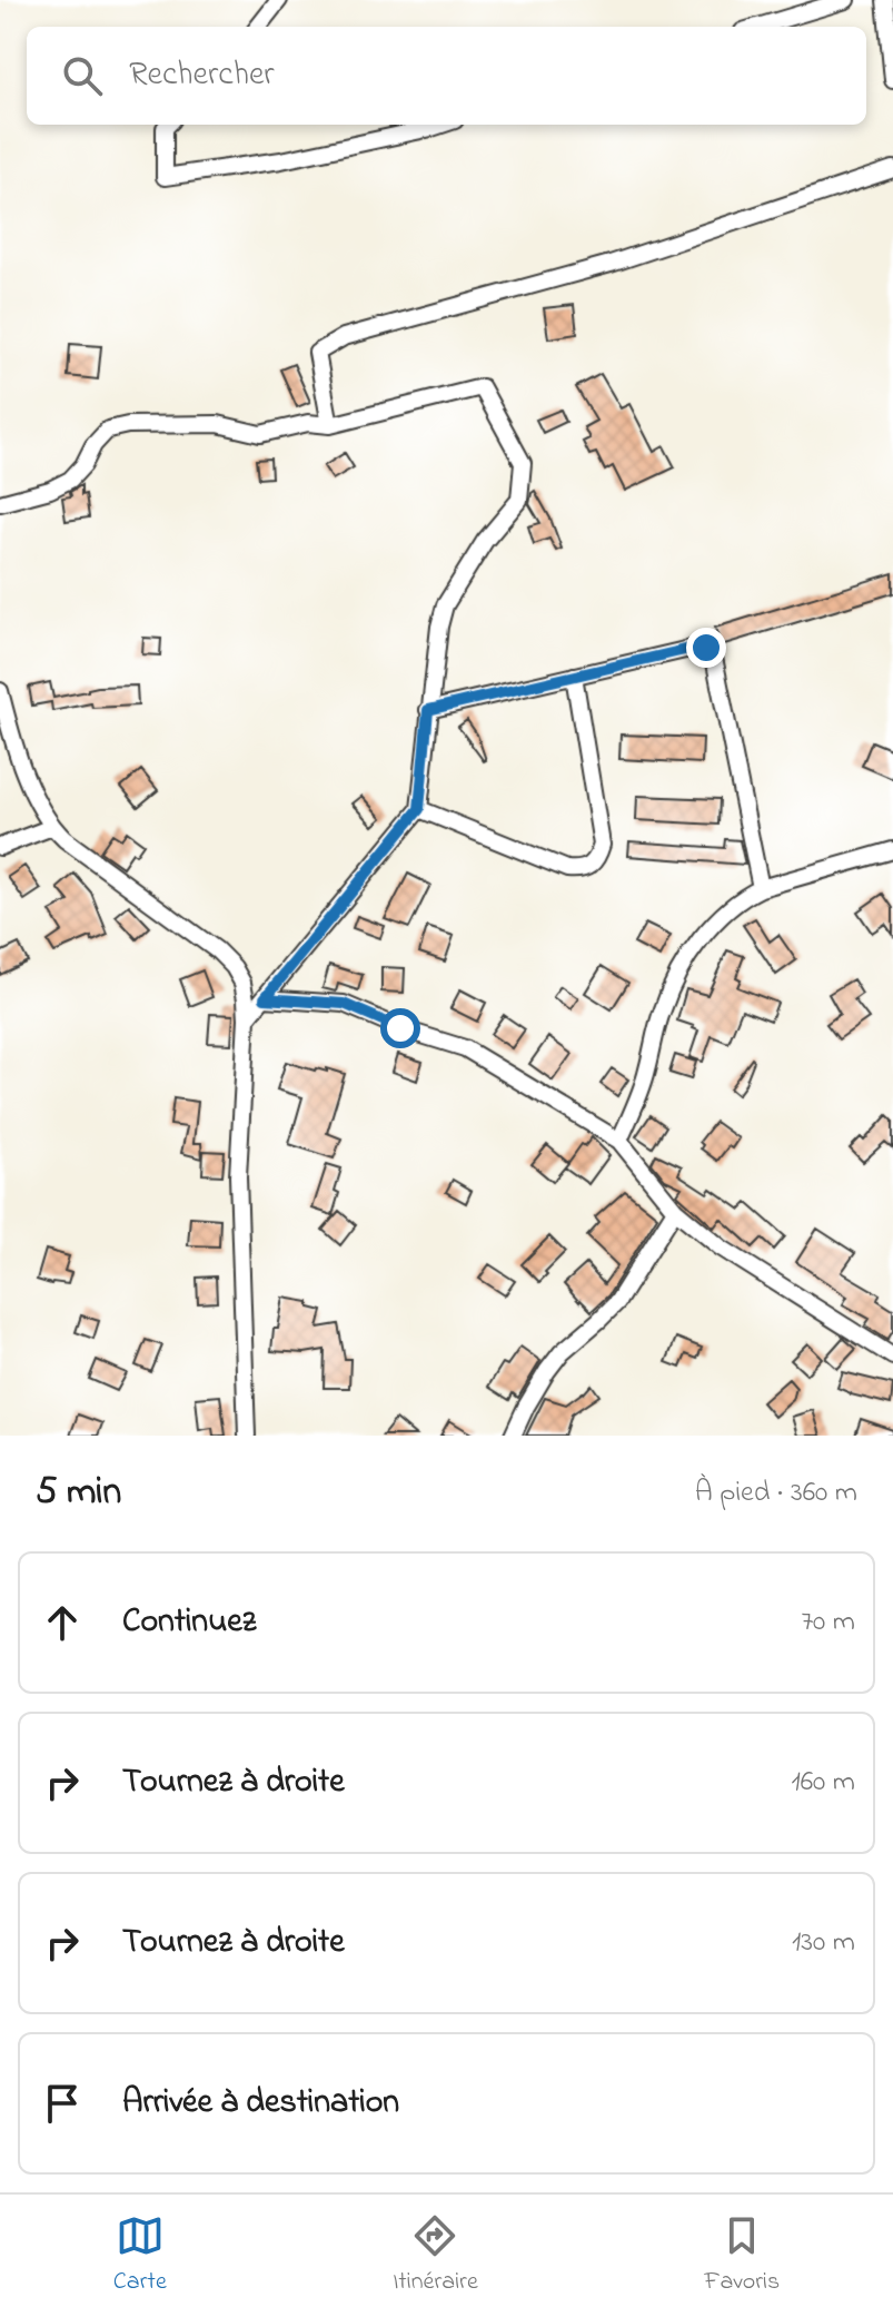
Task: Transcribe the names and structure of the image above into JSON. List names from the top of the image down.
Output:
{
  "page": {
    "search": "Rechercher",
    "heading": ["5 min", "À pied · 360 m"],
    "list": [
      ["Continuez", "70 m"],
      ["Tournez à droite", "160 m"],
      ["Tournez à droite", "130 m"],
      "Arrivée à destination"
    ],
    "nav": ["Carte", "Itinéraire", "Favoris"]
  }
}
